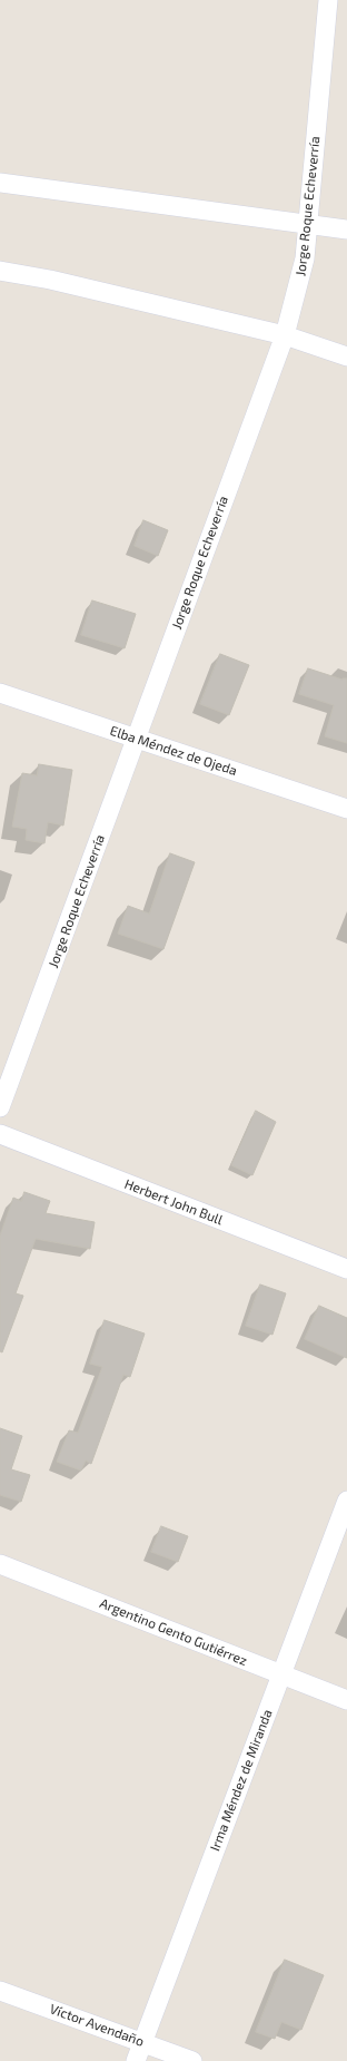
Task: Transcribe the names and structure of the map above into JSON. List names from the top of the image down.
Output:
{
  "streets": {
    "street": [
      "Jorge Roque Echeverría",
      "Elba Méndez de Ojeda",
      "Herbert John Bull",
      "Argentino Gento Gutiérrez",
      "Irma Méndez de Miranda",
      "Víctor Avendaño"
    ]
  },
  "crossings": [
    ["Jorge Roque Echeverría", "Elba Méndez de Ojeda"],
    ["Argentino Gento Gutiérrez", "Irma Méndez de Miranda"],
    ["Irma Méndez de Miranda", "Víctor Avendaño"]
  ]
}
